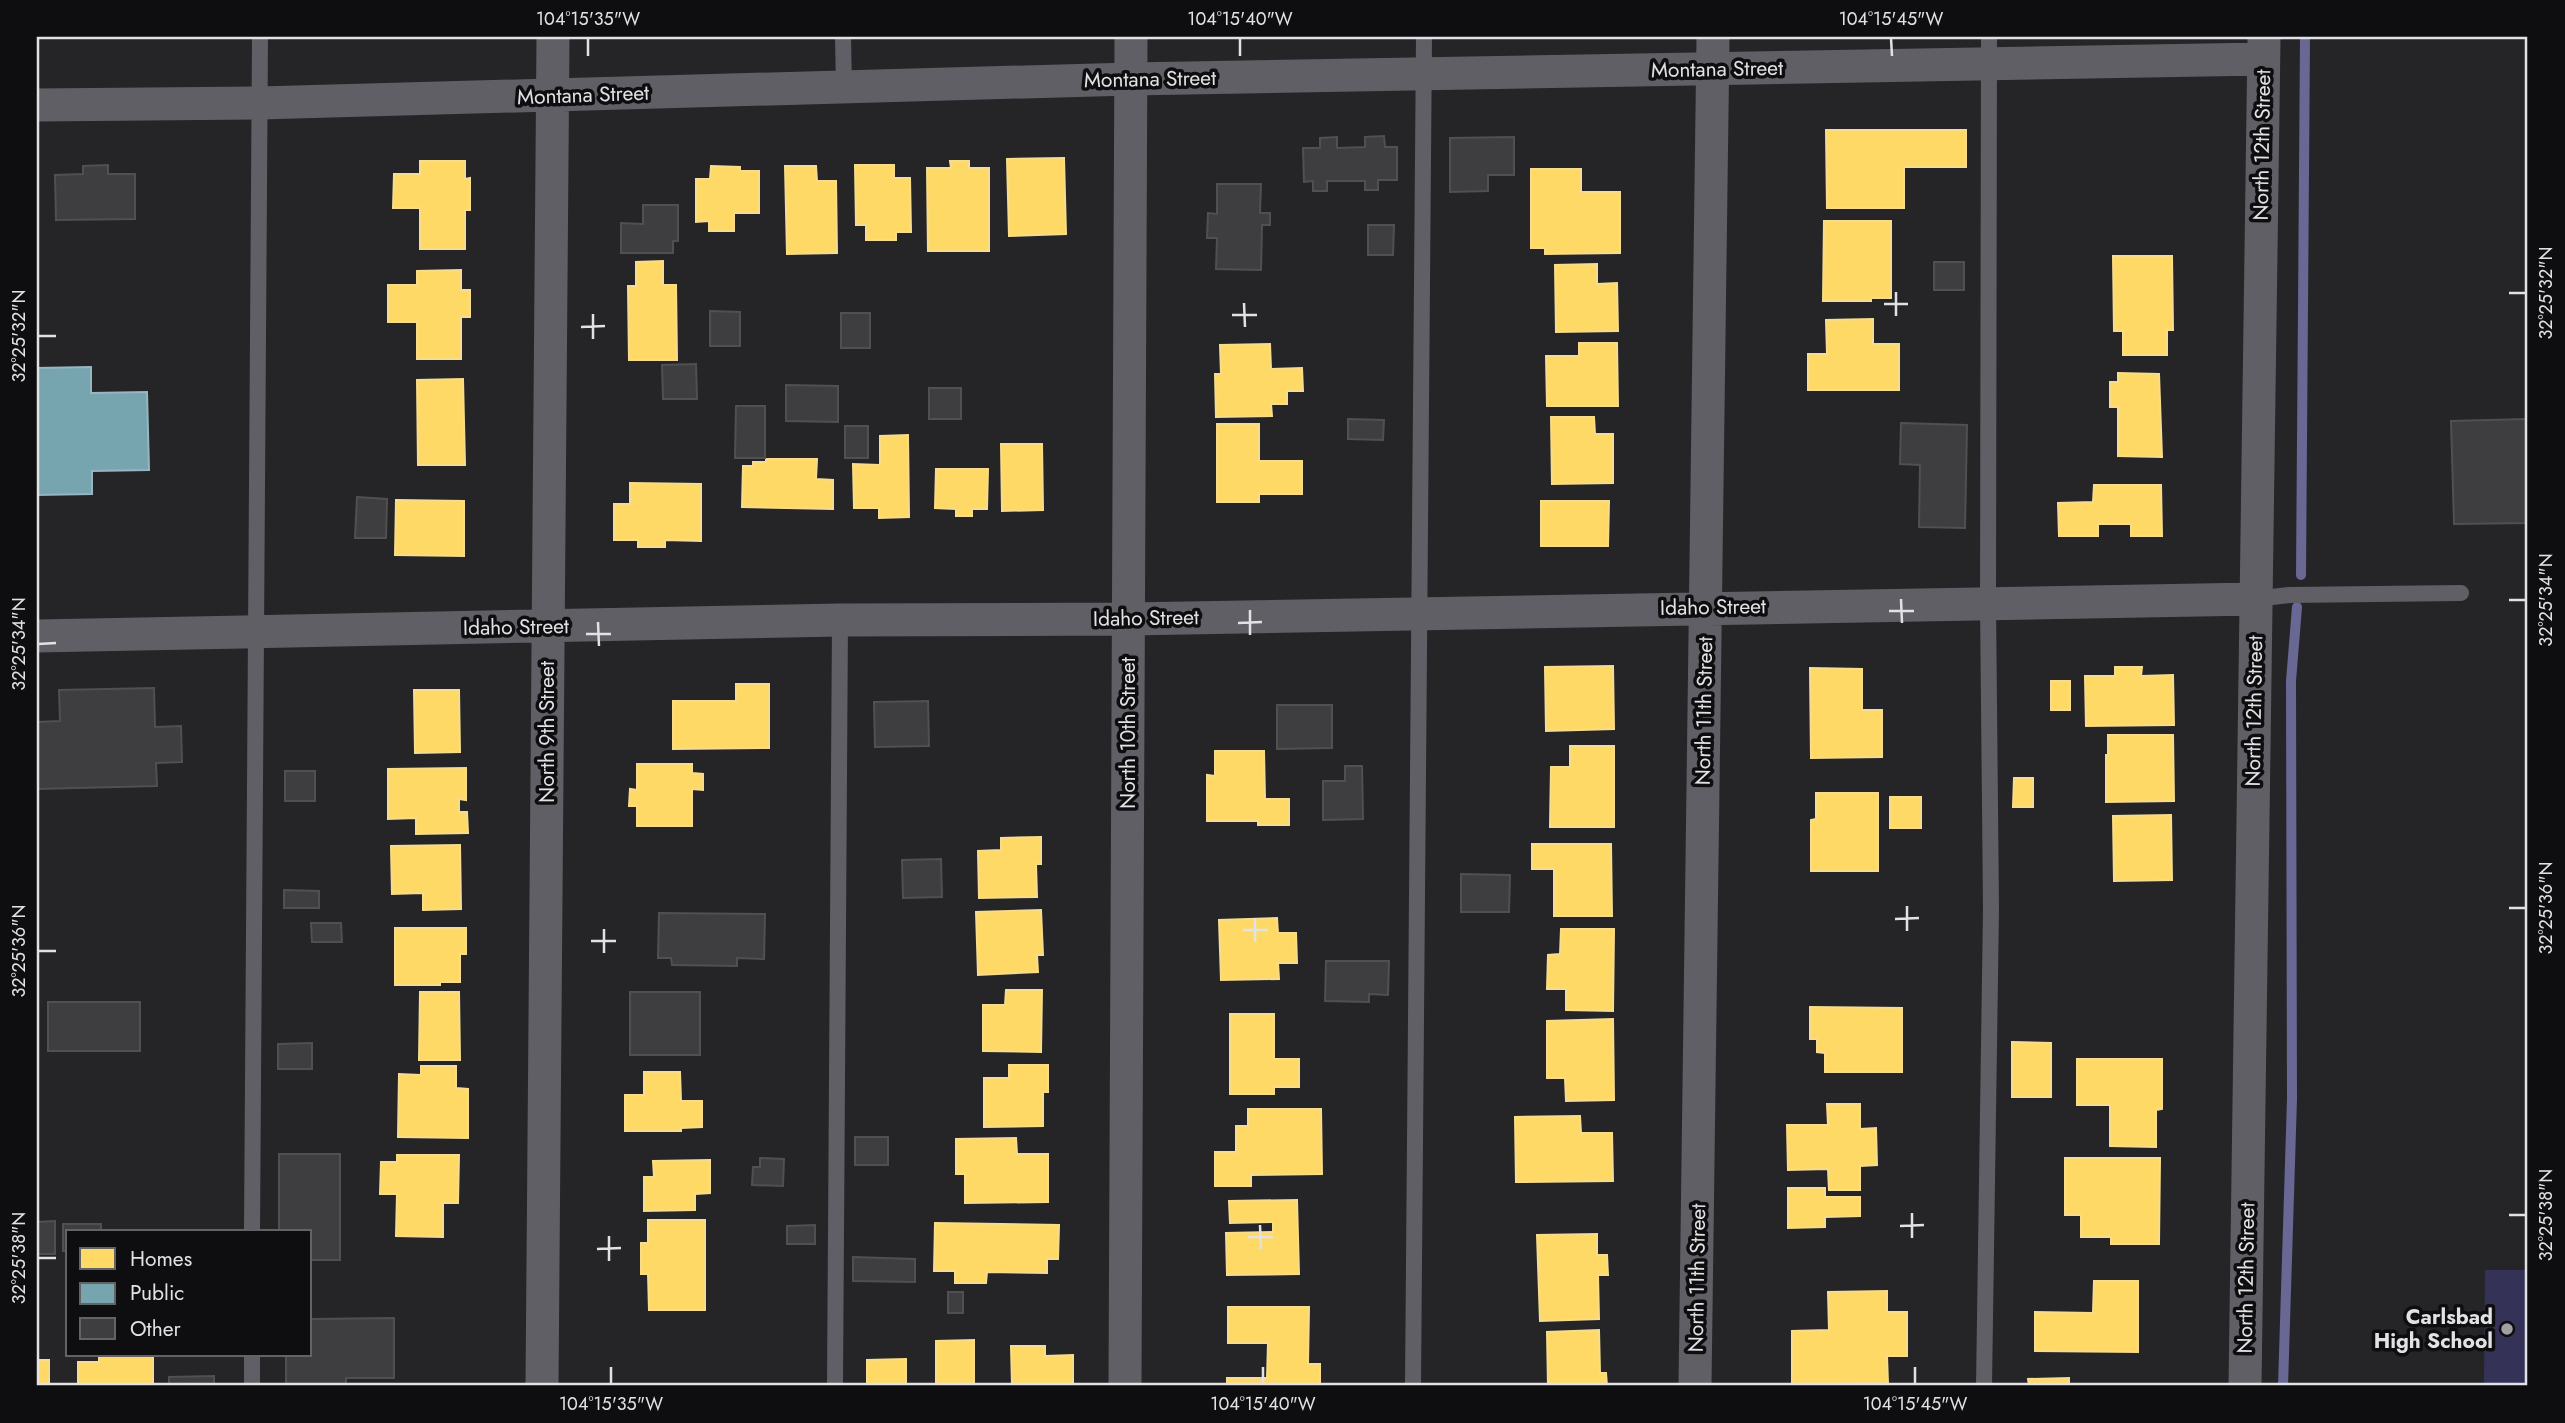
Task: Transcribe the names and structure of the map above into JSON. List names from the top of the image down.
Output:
{
  "streets": {
    "street": [
      "Montana Street",
      "North 12th Street",
      "Idaho Street",
      "North 11th Street",
      "North 9th Street",
      "North 10th Street"
    ]
  },
  "crossings": [
    ["Montana Street", "North 12th Street"],
    ["Montana Street", "North 11th Street"],
    ["Montana Street", "North 9th Street"],
    ["Montana Street", "North 10th Street"],
    ["North 12th Street", "Idaho Street"],
    ["Idaho Street", "North 11th Street"],
    ["Idaho Street", "North 9th Street"],
    ["Idaho Street", "North 10th Street"]
  ],
  "places": ["Carlsbad High School"],
  "legend": ["Homes", "Public", "Other"],
  "coordinates": [
    "104°15'35\"W",
    "104°15'40\"W",
    "104°15'45\"W",
    "32°25'32\"N",
    "32°25'34\"N",
    "32°25'36\"N",
    "32°25'38\"N"
  ]
}
